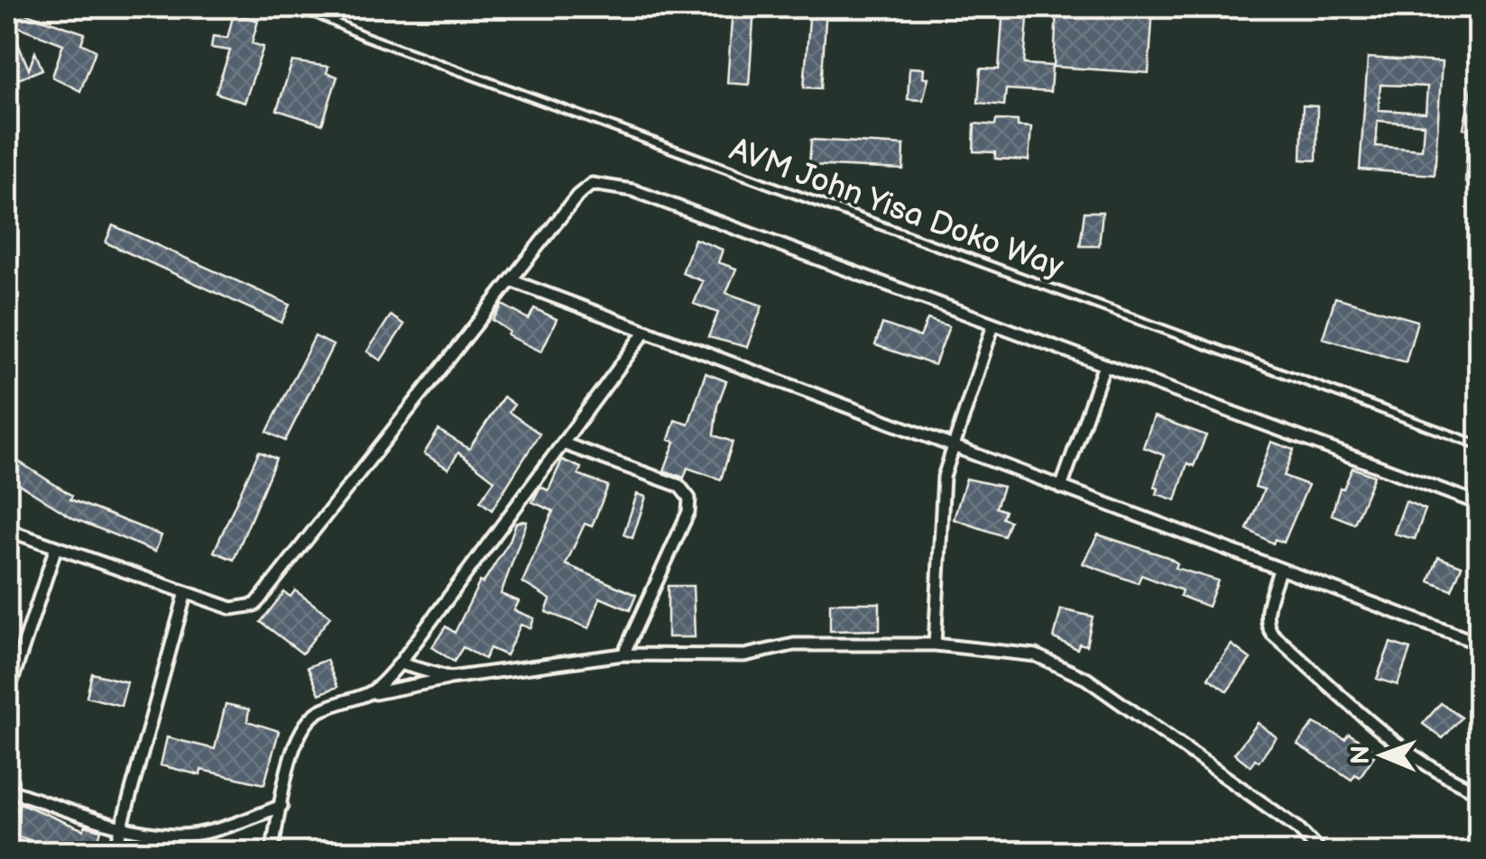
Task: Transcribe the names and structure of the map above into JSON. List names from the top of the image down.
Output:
{
  "streets": {
    "lane": ["AVM John Yisa Doko Way"]
  },
  "north": "left"
}
